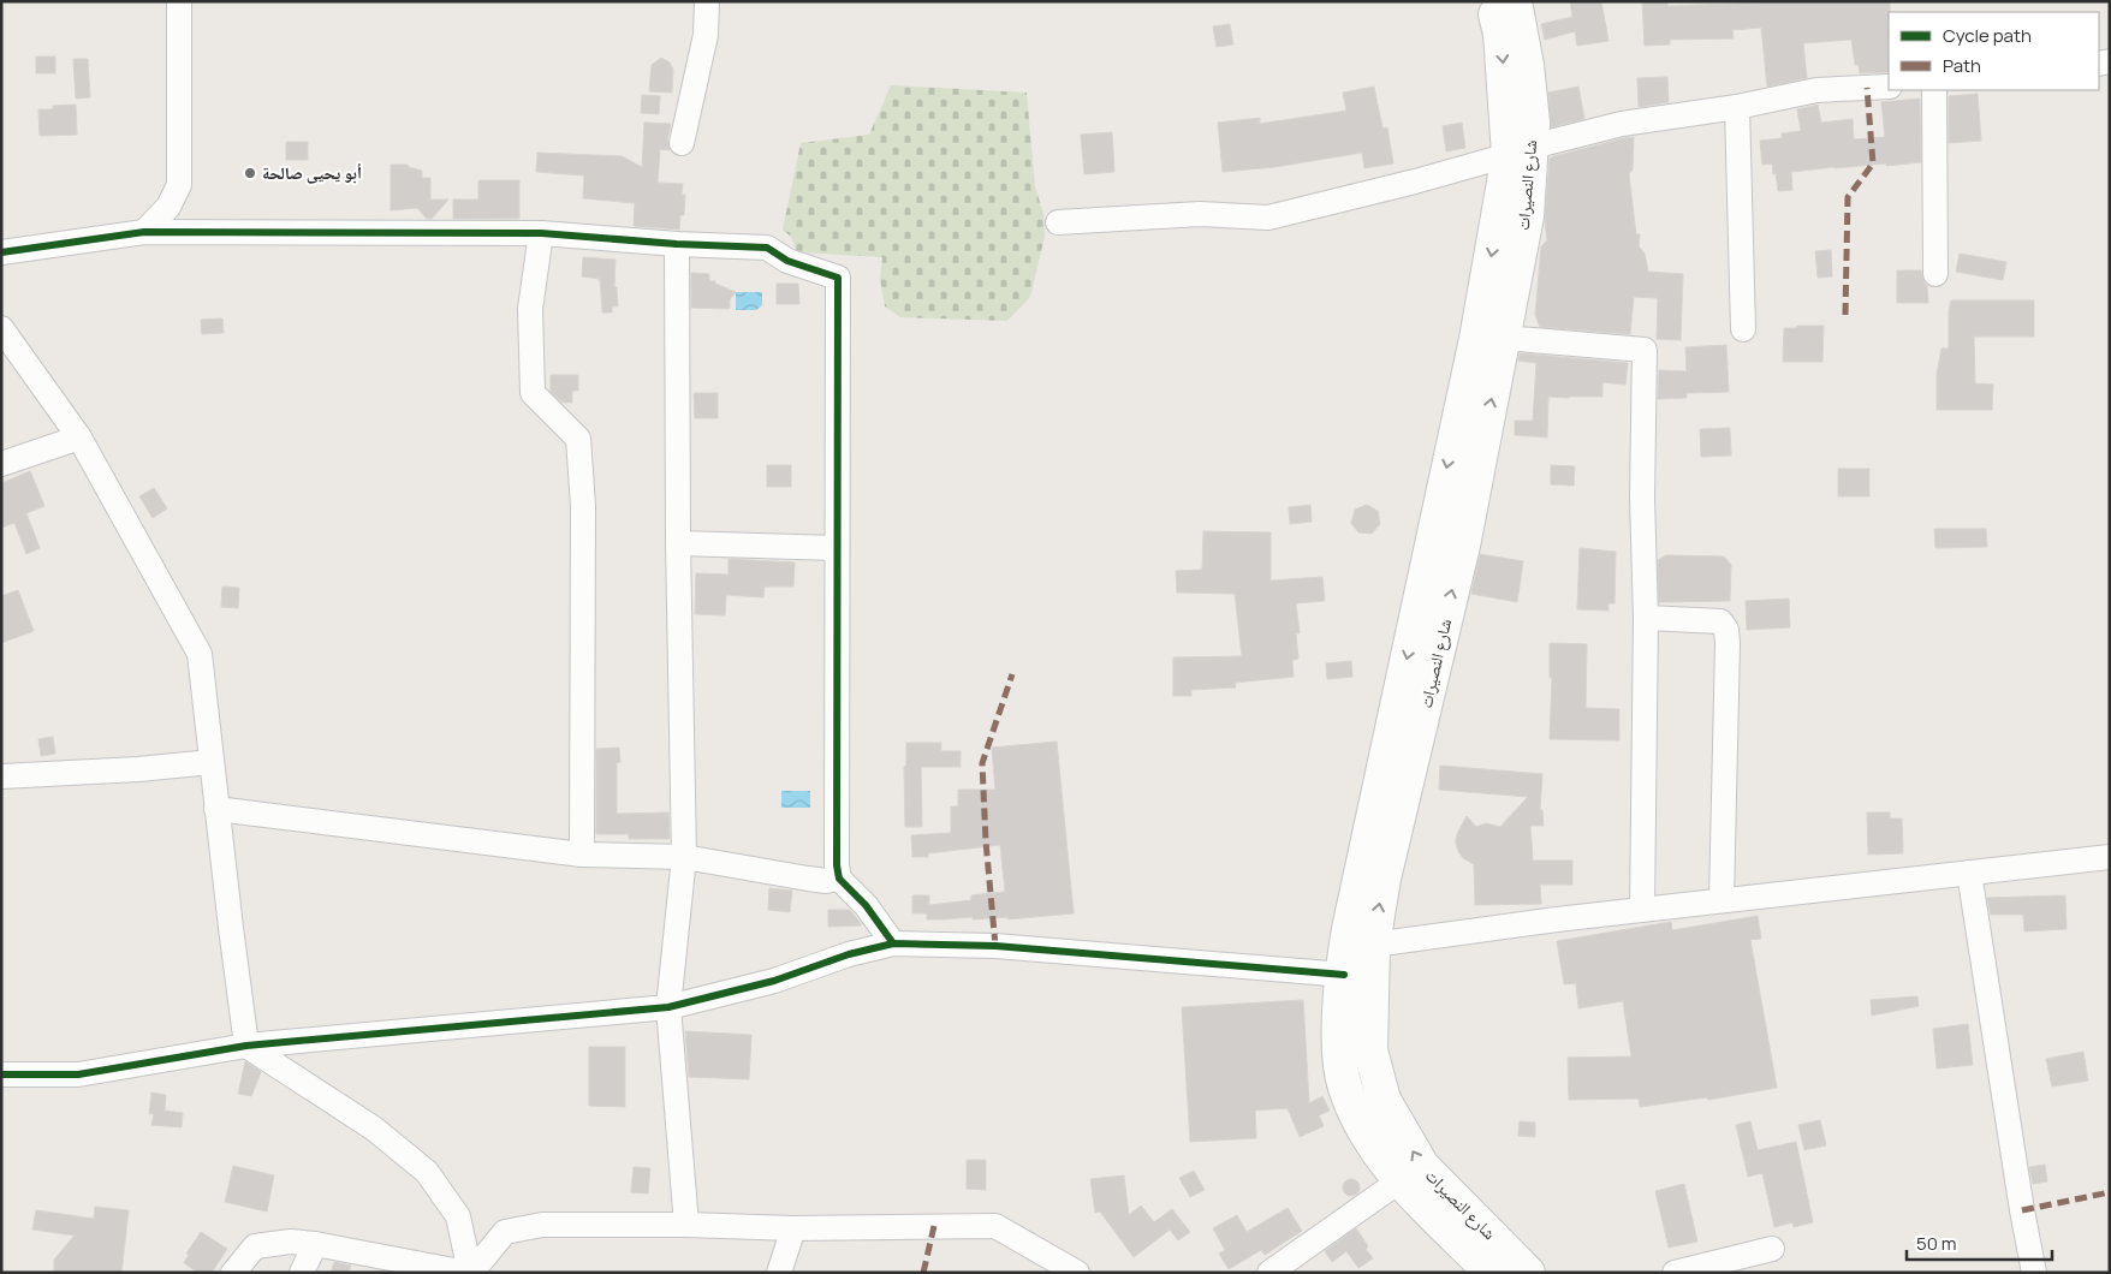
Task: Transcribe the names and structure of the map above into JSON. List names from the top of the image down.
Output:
{
  "streets": {
    "main road": ["شارع النصيرات"]
  },
  "places": ["أبو يحيى صالحة"],
  "legend": ["Cycle path", "Path"],
  "scale_bar": "50 m"
}
